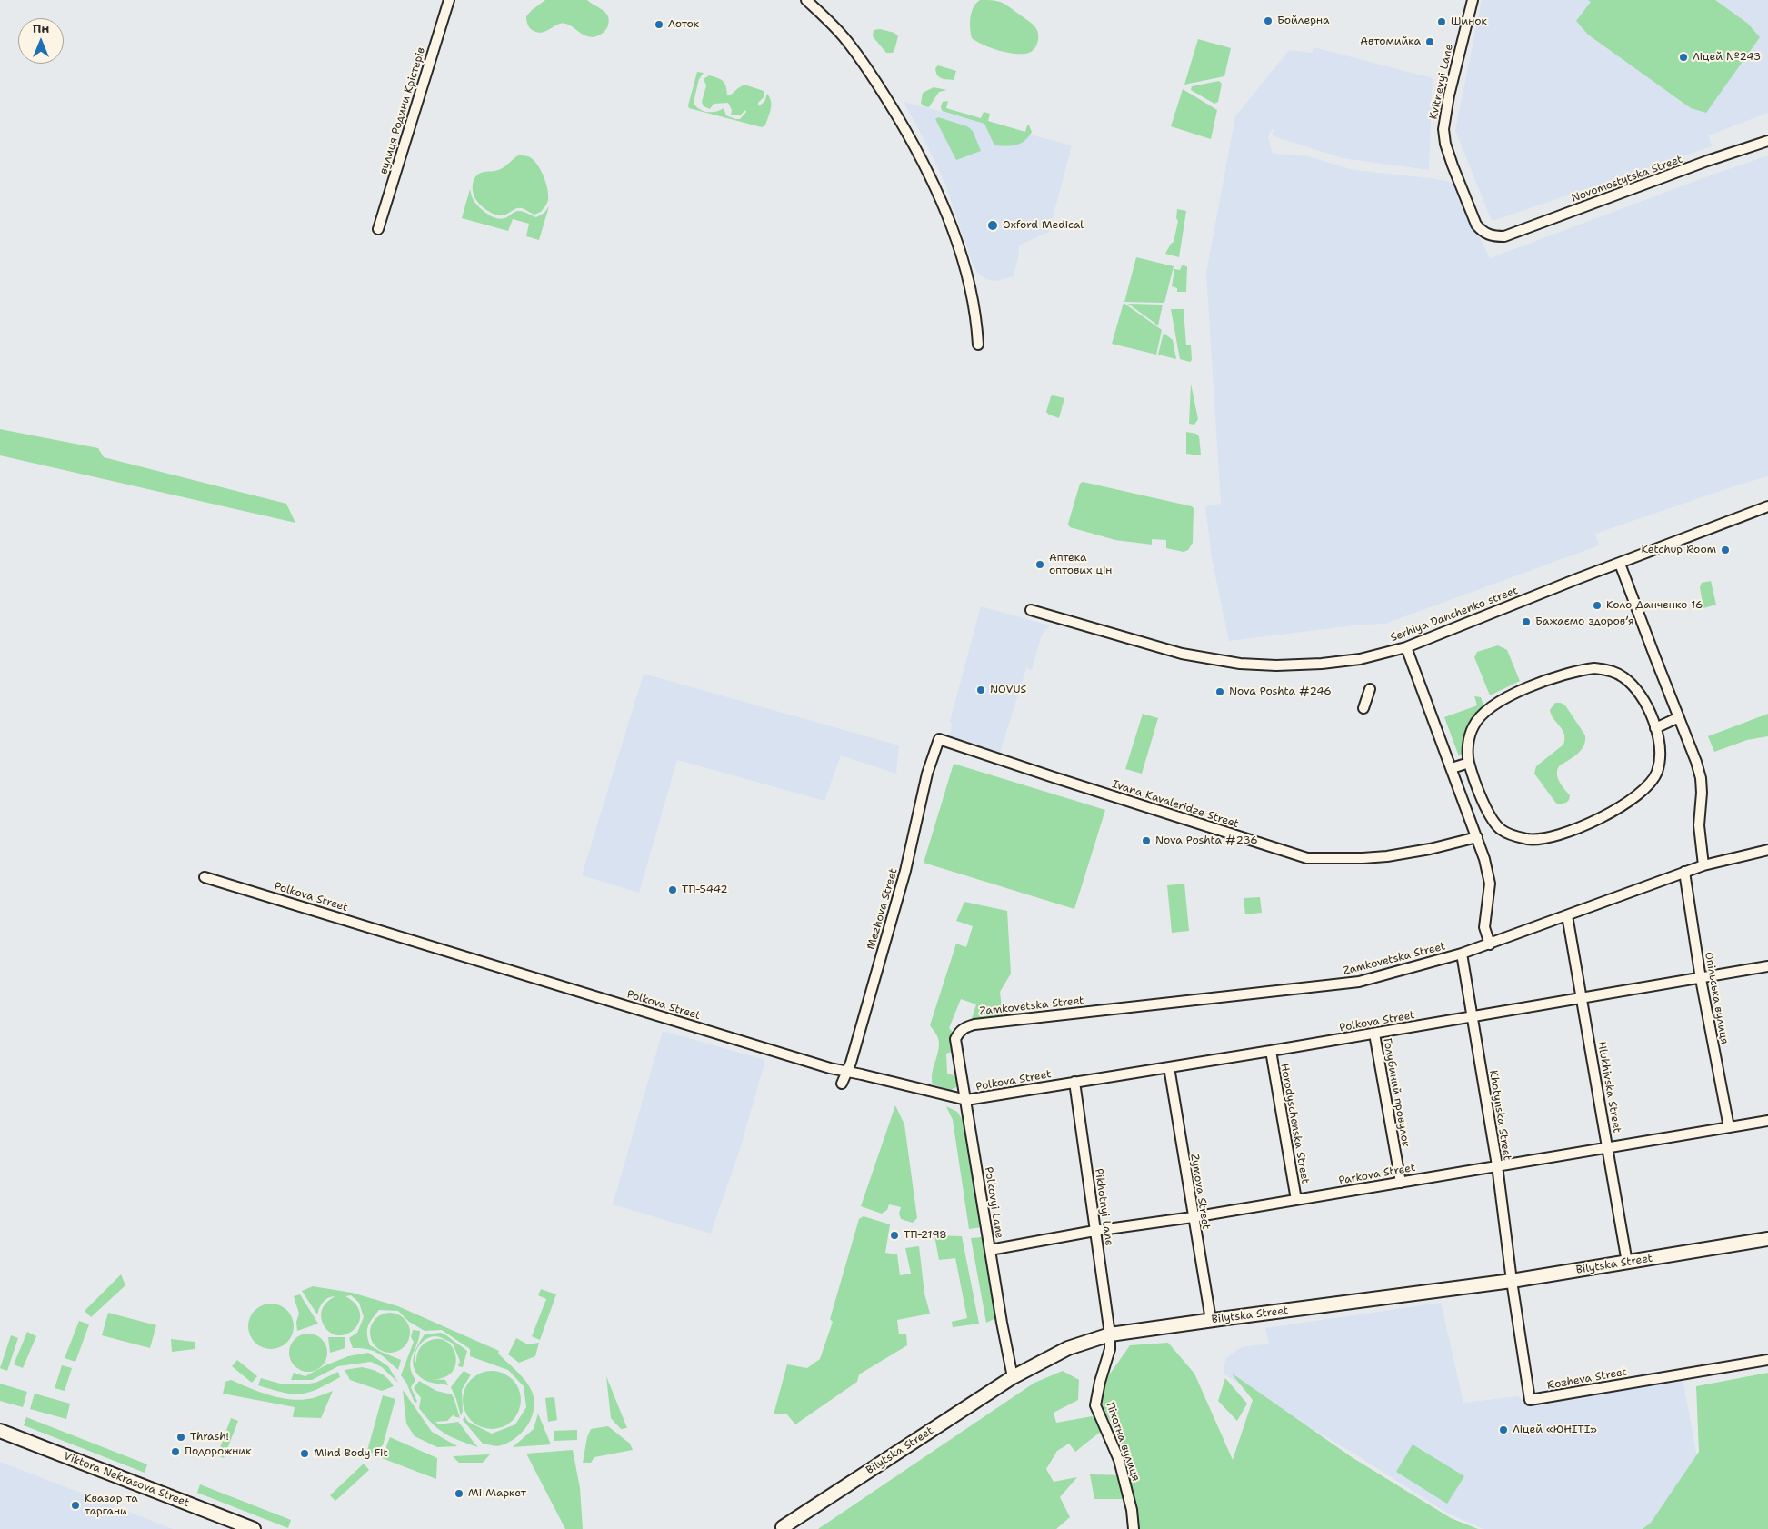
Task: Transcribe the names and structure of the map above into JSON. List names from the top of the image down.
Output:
{
  "streets": {
    "main road": ["Bilytska Street", "Viktora Nekrasova Street"],
    "street": [
      "Kvitnevyi Lane",
      "вулиця Родини Крістерів",
      "Novomostytska Street",
      "Serhiya Danchenko street",
      "Ivana Kavaleridze Street",
      "Polkova Street",
      "Mezhova Street",
      "Zamkovetska Street",
      "Опільська вулиця",
      "Hlukhivska Street",
      "Голубиний провулок",
      "Khotynska Street",
      "Horodyschenska Street",
      "Parkova Street",
      "Zymova Street",
      "Polkovyi Lane",
      "Pikhotnyi Lane",
      "Rozheva Street",
      "Піхотна вулиця"
    ]
  },
  "crossings": [
    ["Kvitnevyi Lane", "Novomostytska Street"],
    ["Ivana Kavaleridze Street", "Mezhova Street"],
    ["Polkova Street", "Mezhova Street"],
    ["Polkova Street", "Опільська вулиця"],
    ["Polkova Street", "Hlukhivska Street"],
    ["Polkova Street", "Голубиний провулок"],
    ["Polkova Street", "Khotynska Street"],
    ["Polkova Street", "Horodyschenska Street"],
    ["Polkova Street", "Zymova Street"],
    ["Polkova Street", "Polkovyi Lane"],
    ["Polkova Street", "Pikhotnyi Lane"],
    ["Zamkovetska Street", "Опільська вулиця"],
    ["Zamkovetska Street", "Hlukhivska Street"],
    ["Zamkovetska Street", "Khotynska Street"],
    ["Zamkovetska Street", "Polkovyi Lane"],
    ["Опільська вулиця", "Parkova Street"],
    ["Hlukhivska Street", "Parkova Street"],
    ["Hlukhivska Street", "Bilytska Street"],
    ["Голубиний провулок", "Parkova Street"],
    ["Khotynska Street", "Parkova Street"],
    ["Khotynska Street", "Bilytska Street"],
    ["Khotynska Street", "Rozheva Street"],
    ["Horodyschenska Street", "Parkova Street"],
    ["Parkova Street", "Zymova Street"],
    ["Parkova Street", "Polkovyi Lane"],
    ["Parkova Street", "Pikhotnyi Lane"],
    ["Zymova Street", "Bilytska Street"],
    ["Polkovyi Lane", "Bilytska Street"],
    ["Pikhotnyi Lane", "Bilytska Street"],
    ["Pikhotnyi Lane", "Піхотна вулиця"],
    ["Bilytska Street", "Rozheva Street"],
    ["Bilytska Street", "Піхотна вулиця"]
  ],
  "places": [
    "Бойлерна",
    "Шинок",
    "Лоток",
    "Автомийка",
    "Ліцей №243",
    "Oxford Medical",
    "Ketchup Room",
    "Аптека оптових цін",
    "Коло Данченко 16",
    "Бажаємо здоровʼя",
    "NOVUS",
    "Nova Poshta #246",
    "Nova Poshta #236",
    "ТП-5442",
    "ТП-2198",
    "Ліцей «ЮНІТІ»",
    "Thrash!",
    "Подорожник",
    "Mind Body Fit",
    "Мі Маркет",
    "Квазар та таргани"
  ],
  "north": "top"
}
